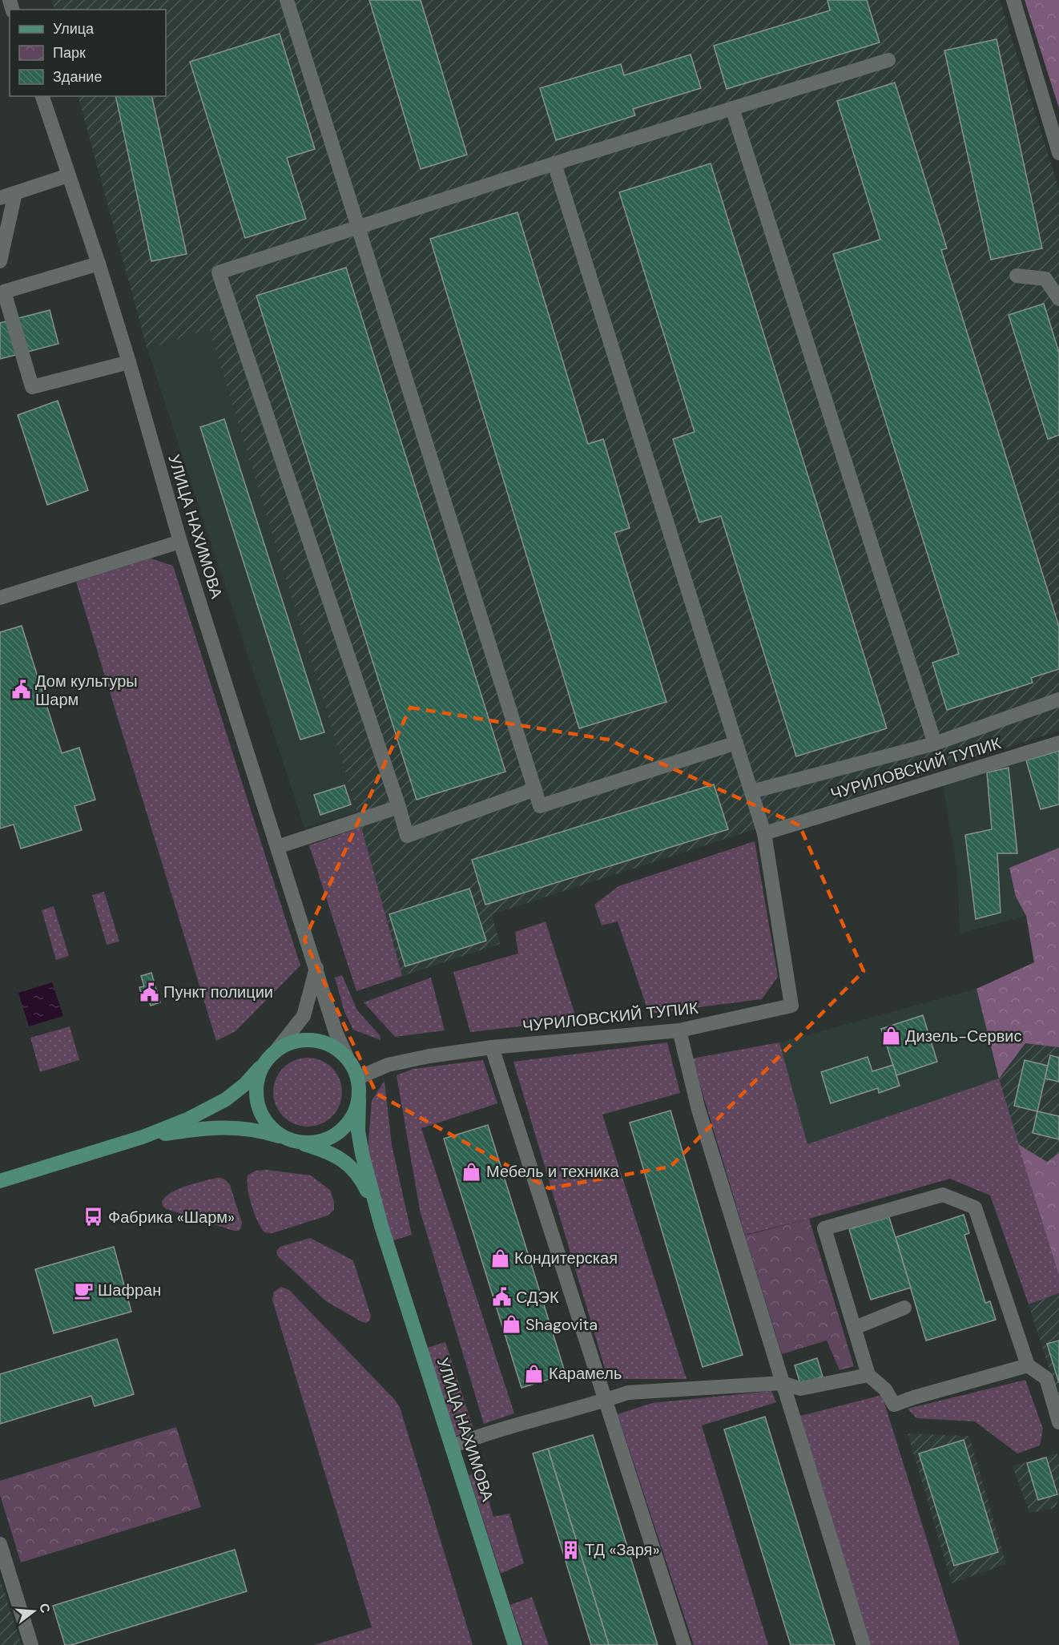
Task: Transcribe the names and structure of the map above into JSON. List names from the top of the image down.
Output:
{
  "streets": {
    "main road": ["УЛИЦА НАХИМОВА"],
    "street": ["ЧУРИЛОВСКИЙ ТУПИК"]
  },
  "crossings": [
    ["УЛИЦА НАХИМОВА", "ЧУРИЛОВСКИЙ ТУПИК"]
  ],
  "places": {
    "public building": ["Дом культуры Шарм", "Пункт полиции", "СДЭК"],
    "shop": [
      "Дизель-Сервис",
      "Мебель и техника",
      "Кондитерская",
      "Shagovita",
      "Карамель"
    ],
    "bus stop": ["Фабрика «Шарм»"],
    "cafe": ["Шафран"],
    "building": ["ТД «Заря»"]
  },
  "legend": ["Улица", "Парк", "Здание"],
  "north": "right"
}
